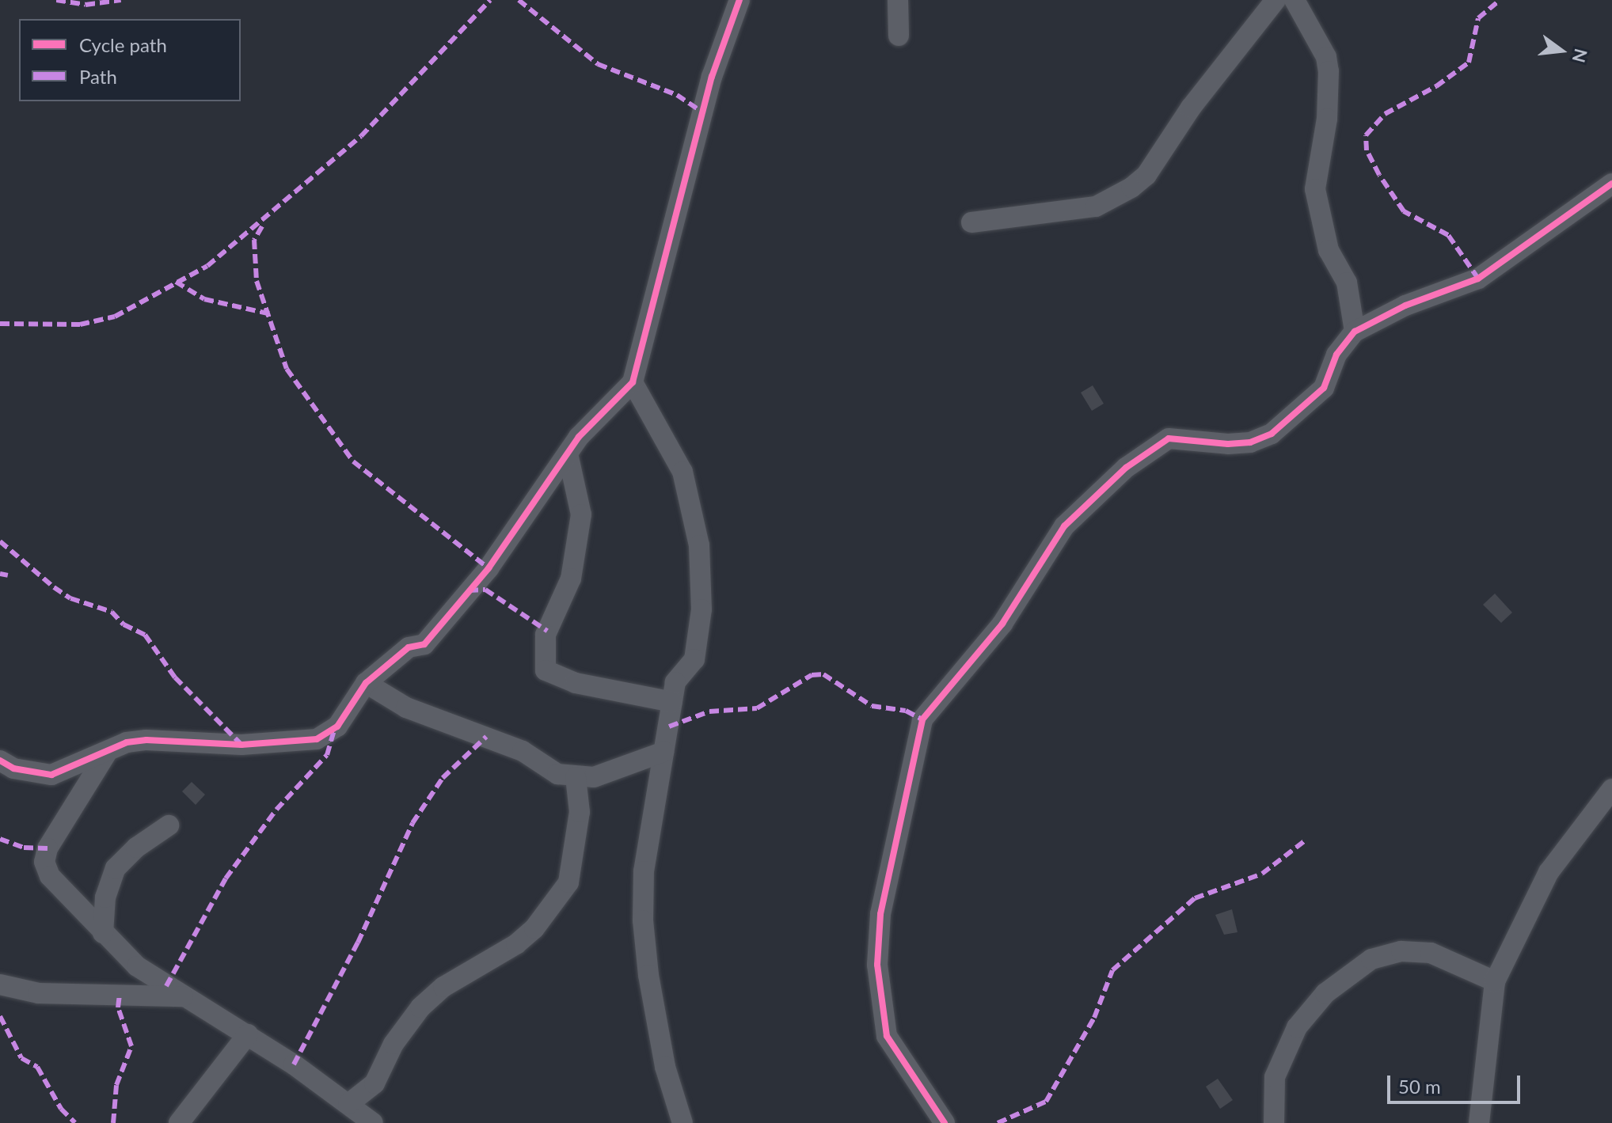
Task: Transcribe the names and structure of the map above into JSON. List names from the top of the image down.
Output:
{
  "legend": ["Cycle path", "Path"],
  "scale_bar": "50 m",
  "north": "right"
}
